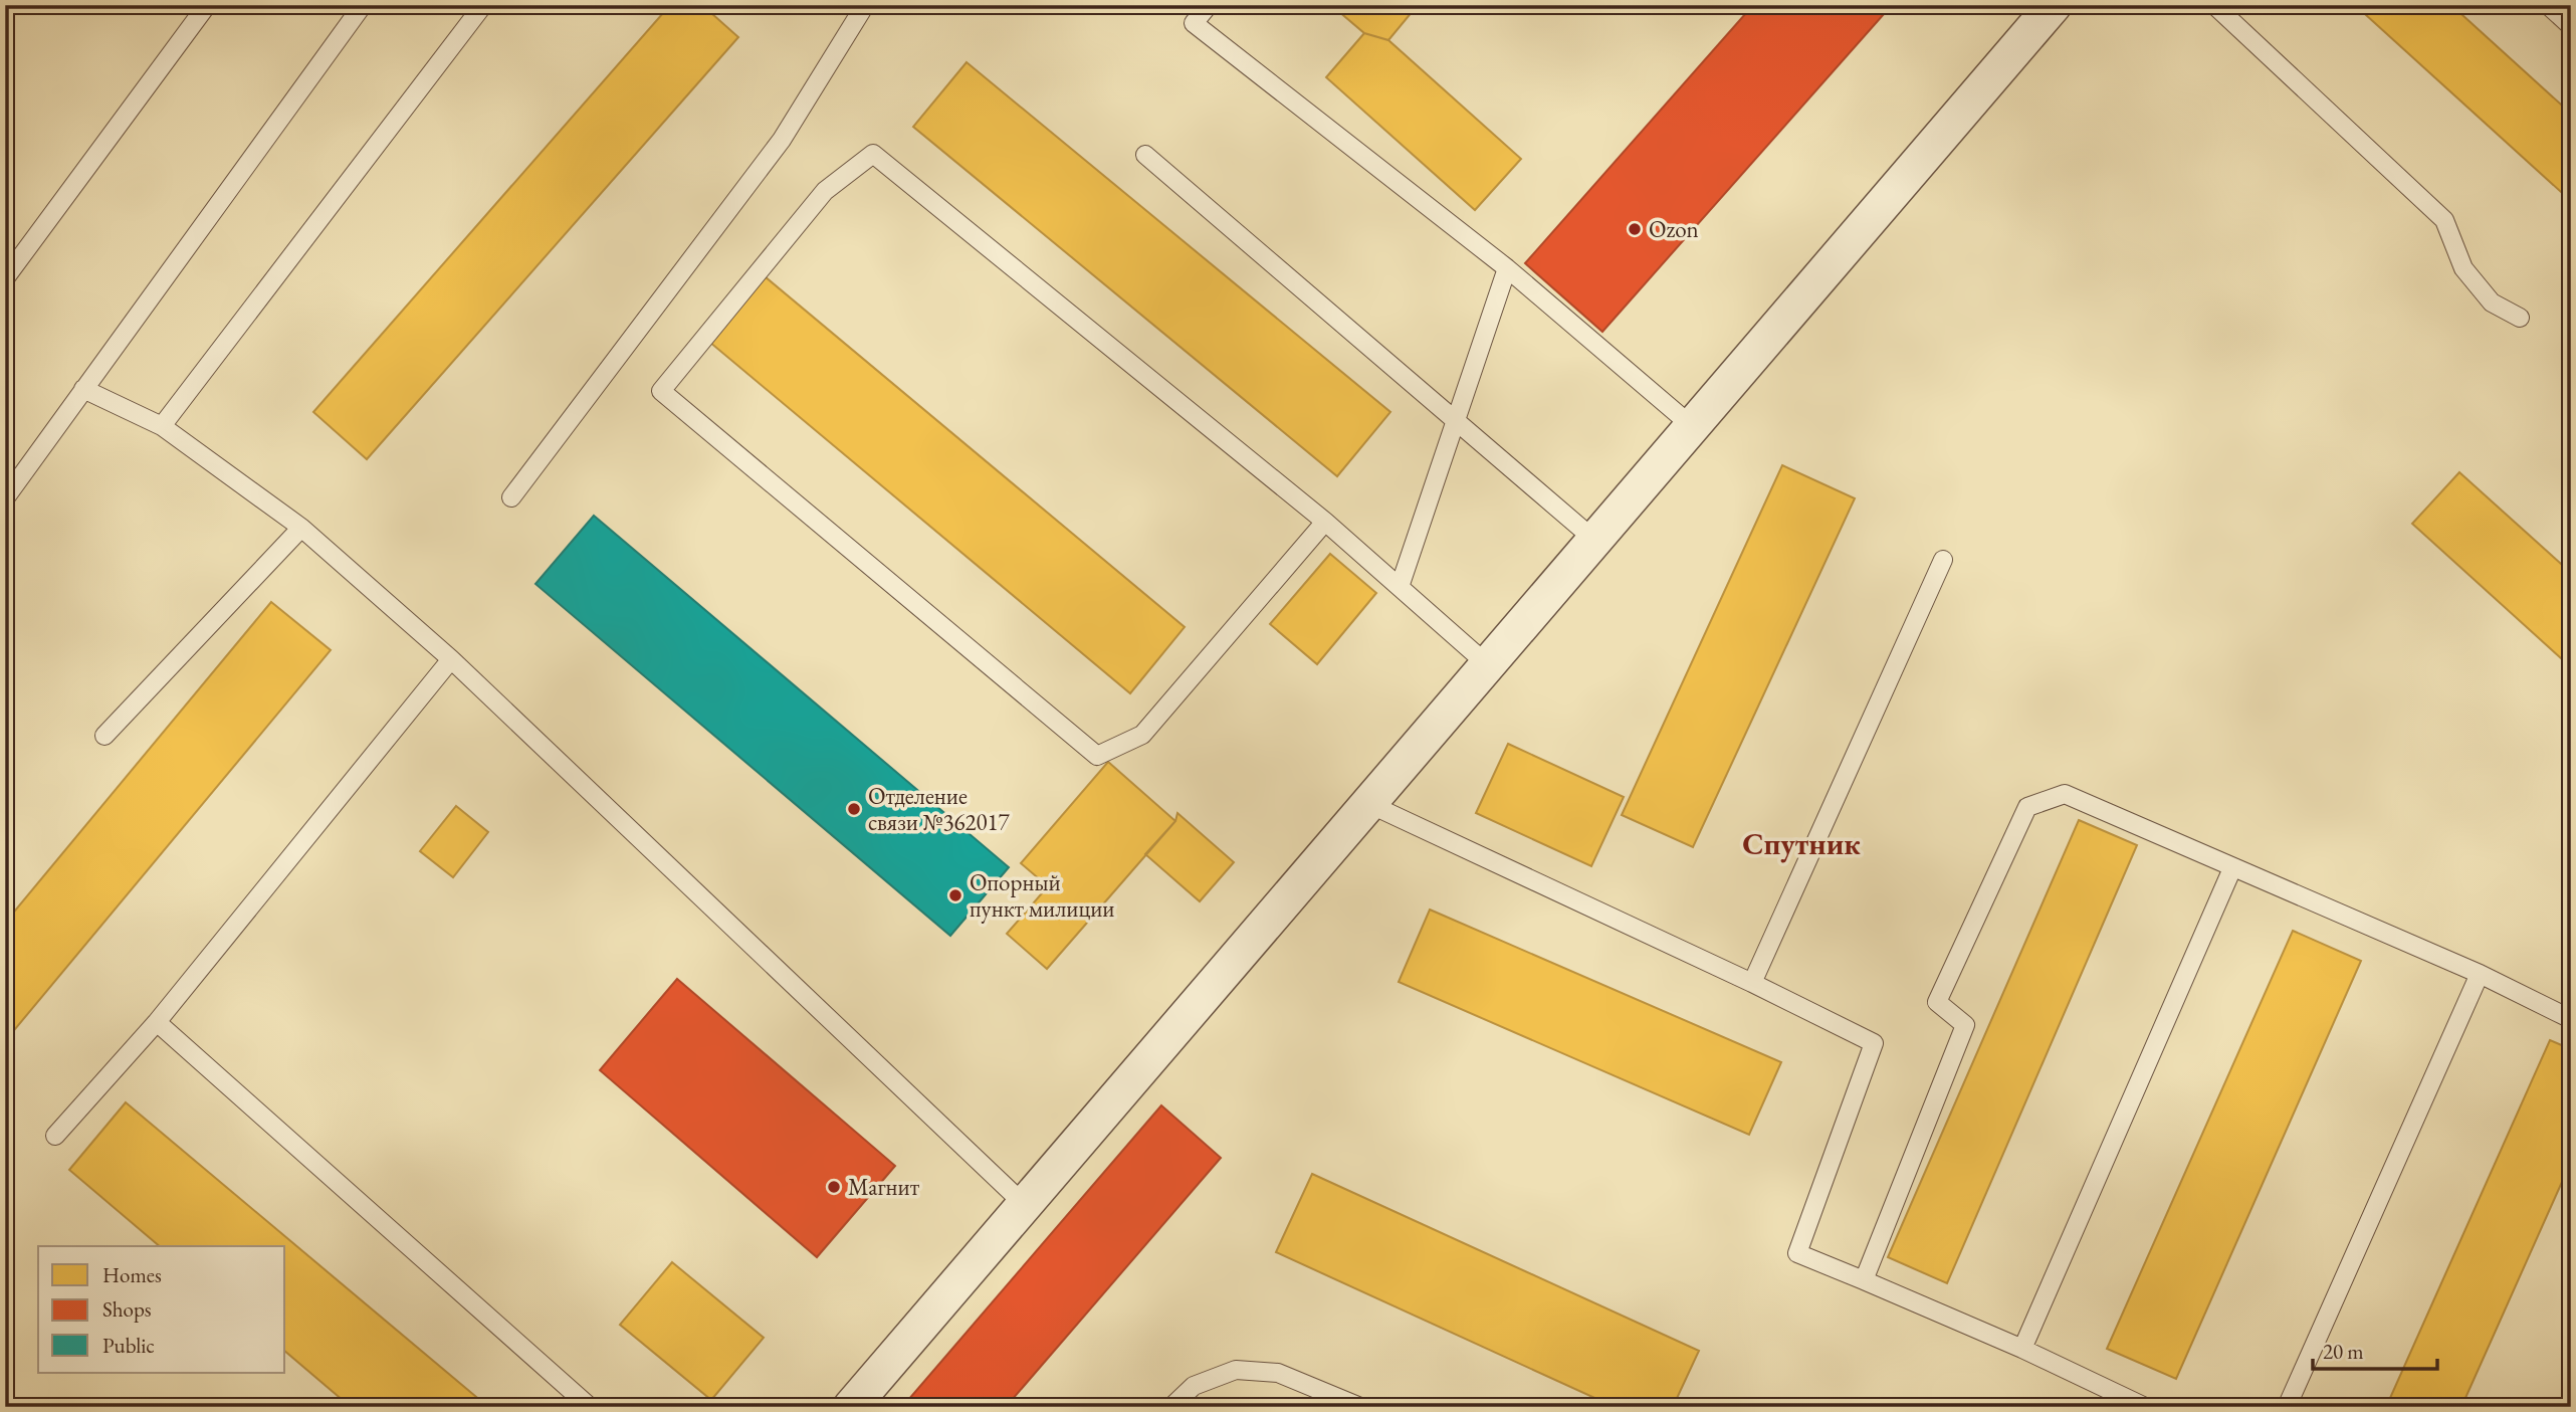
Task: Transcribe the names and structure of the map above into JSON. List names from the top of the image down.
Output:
{
  "districts": ["Спутник"],
  "places": [
    "Ozon",
    "Отделение связи №362017",
    "Опорный пункт милиции",
    "Магнит"
  ],
  "legend": ["Homes", "Shops", "Public"],
  "scale_bar": "20 m"
}
